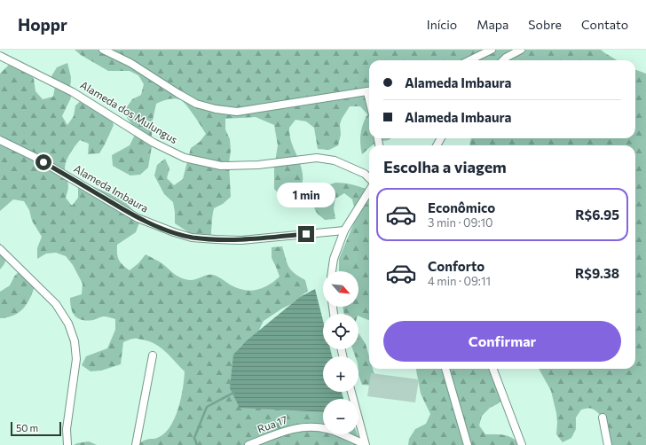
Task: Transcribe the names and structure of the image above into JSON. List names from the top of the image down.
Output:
{
  "streets": {
    "street": ["Alameda dos Mulungus", "Alameda Imbaura", "Rua 17"]
  },
  "scale_bar": "50 m",
  "north": "bottom right",
  "page": {
    "header": "Hoppr",
    "nav": [
      "Início",
      "Mapa",
      "Sobre",
      "Contato"
    ],
    "banner": ["Alameda Imbaura", "Alameda Imbaura"],
    "heading": "Escolha a viagem",
    "bubble": "1 min",
    "list": [
      {
        "name": "Econômico",
        "note": "3 min · 09:10",
        "value": "R$6.95"
      },
      {
        "name": "Conforto",
        "note": "4 min · 09:11",
        "value": "R$9.38"
      }
    ],
    "map_buttons": ["+", "−"],
    "buttons": "Confirmar",
    "scale": "50 m"
  }
}
